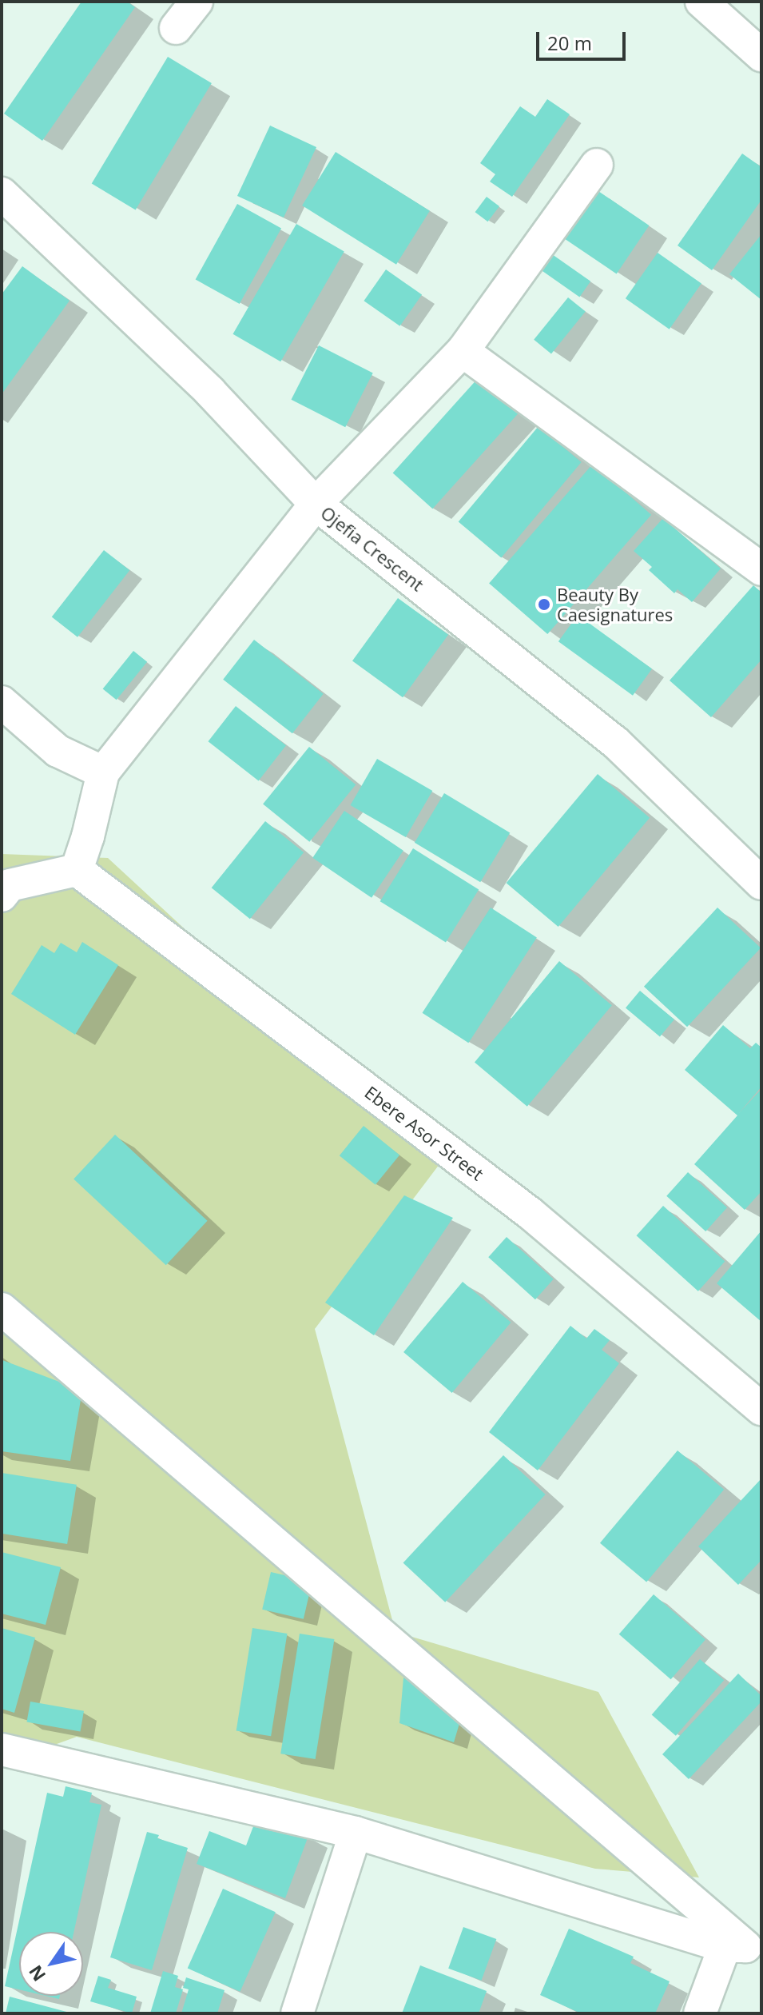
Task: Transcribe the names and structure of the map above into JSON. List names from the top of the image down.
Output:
{
  "streets": {
    "street": ["Ojefia Crescent", "Ebere Asor Street"]
  },
  "places": ["Beauty By Caesignatures"],
  "scale_bar": "20 m",
  "north": "bottom left"
}
